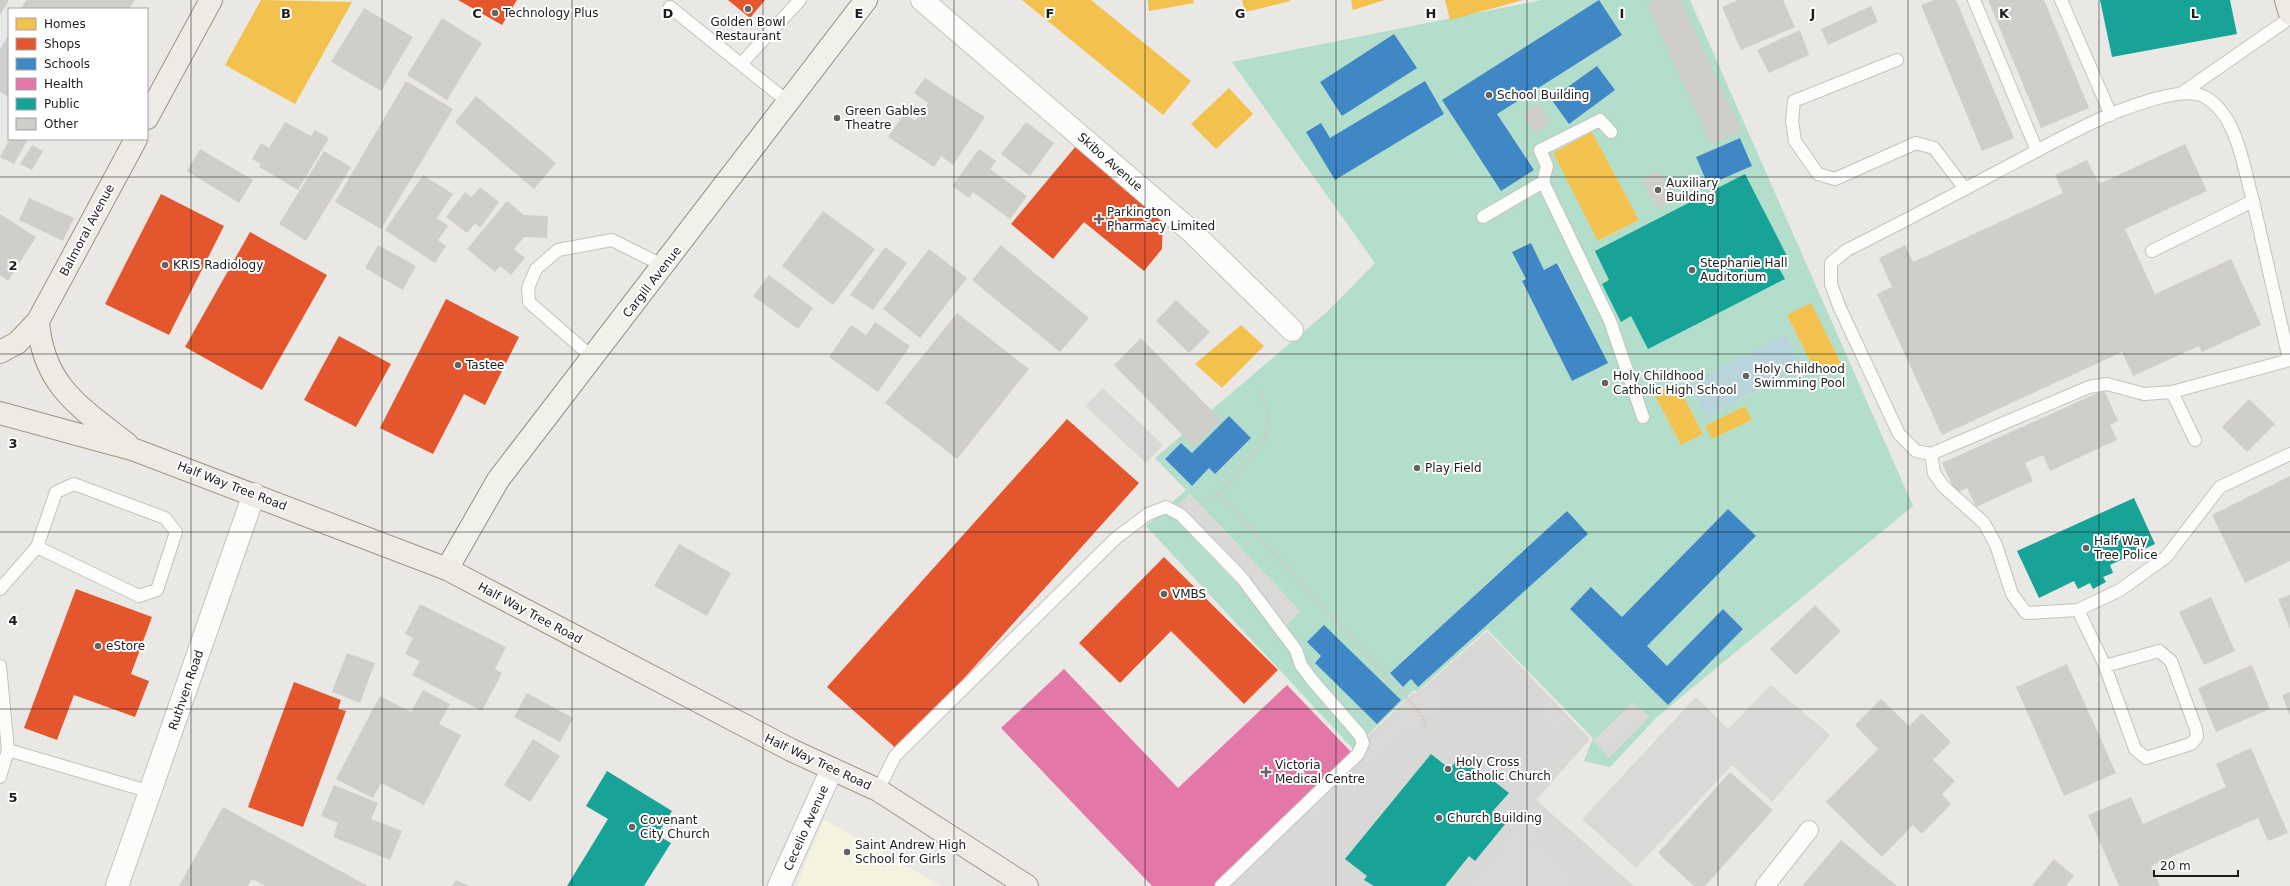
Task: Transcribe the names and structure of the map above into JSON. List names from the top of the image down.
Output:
{
  "streets": {
    "main road": ["Balmoral Avenue", "Cargill Avenue", "Half Way Tree Road"],
    "street": ["Skibo Avenue", "Ruthven Road", "Cecelio Avenue"]
  },
  "crossings": [
    ["Cargill Avenue", "Half Way Tree Road"],
    ["Half Way Tree Road", "Ruthven Road"],
    ["Half Way Tree Road", "Cecelio Avenue"]
  ],
  "places": {
    "other": [
      "Golden Bowl Restaurant",
      "Technology Plus",
      "School Building",
      "Green Gables Theatre",
      "Auxiliary Building",
      "KRIS Radiology",
      "Stephanie Hall Auditorium",
      "Tastee",
      "Holy Childhood Swimming Pool",
      "Holy Childhood Catholic High School",
      "Play Field",
      "Half Way Tree Police",
      "VMBS",
      "eStore",
      "Holy Cross Catholic Church",
      "Church Building",
      "Covenant City Church",
      "Saint Andrew High School for Girls"
    ],
    "health": ["Parkington Pharmacy Limited", "Victoria Medical Centre"]
  },
  "legend": [
    "Homes",
    "Shops",
    "Schools",
    "Health",
    "Public",
    "Other"
  ],
  "scale_bar": "20 m",
  "grid": {
    "columns": [
      "B",
      "C",
      "D",
      "E",
      "F",
      "G",
      "H",
      "I",
      "J",
      "K",
      "L"
    ],
    "rows": [
      "2",
      "3",
      "4",
      "5"
    ]
  }
}
